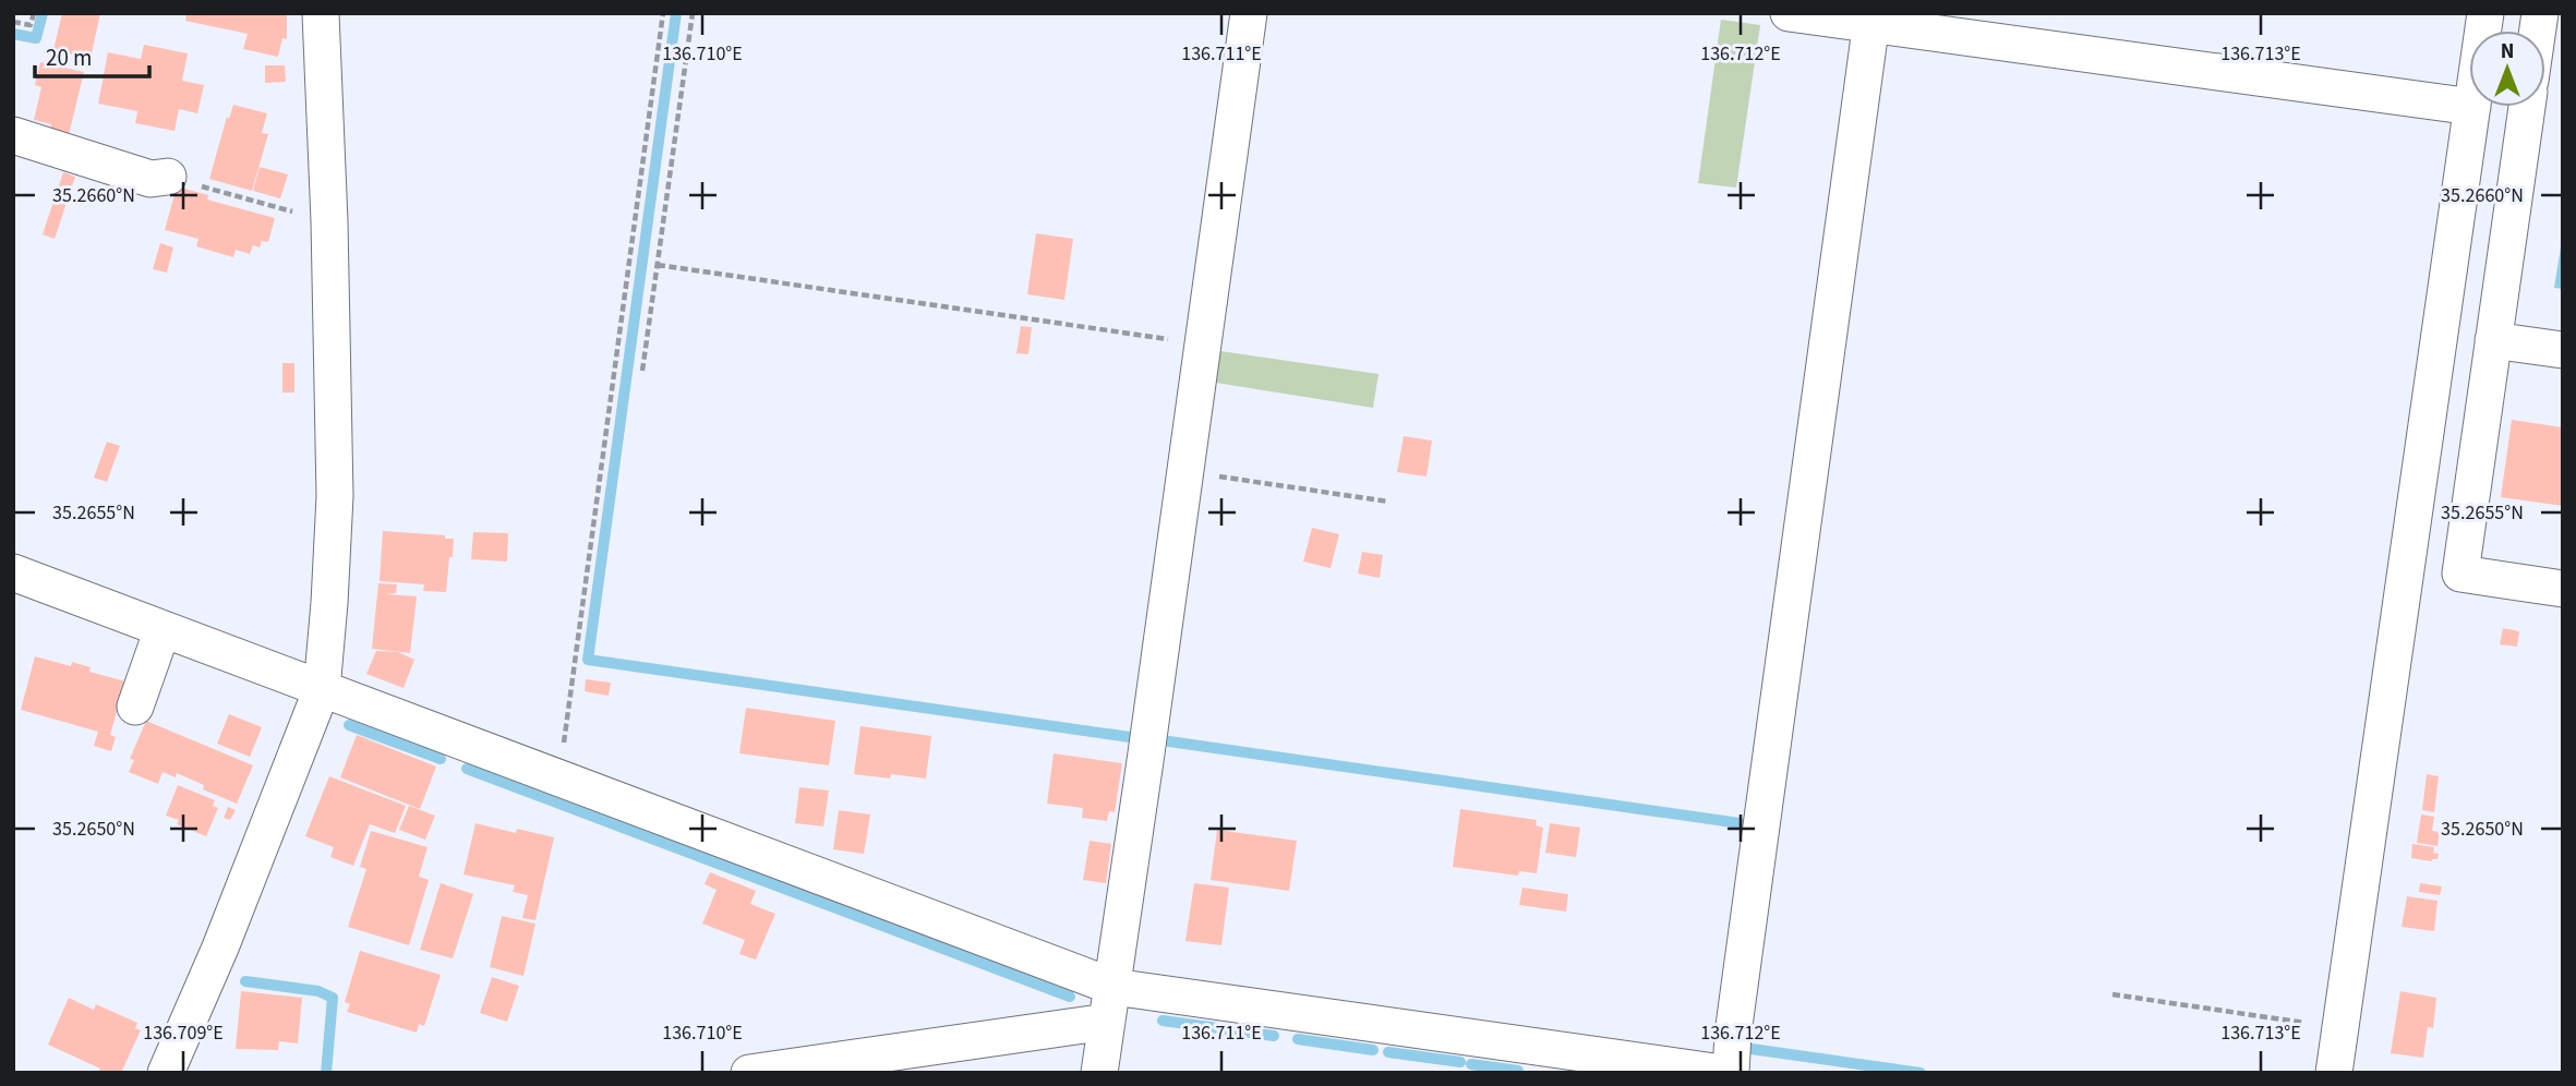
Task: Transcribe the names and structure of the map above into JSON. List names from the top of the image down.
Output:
{
  "scale_bar": "20 m",
  "north": "top",
  "coordinates": [
    "136.710°E",
    "136.711°E",
    "136.712°E",
    "136.713°E",
    "35.2660°N",
    "35.2655°N",
    "35.2650°N",
    "136.709°E"
  ]
}
